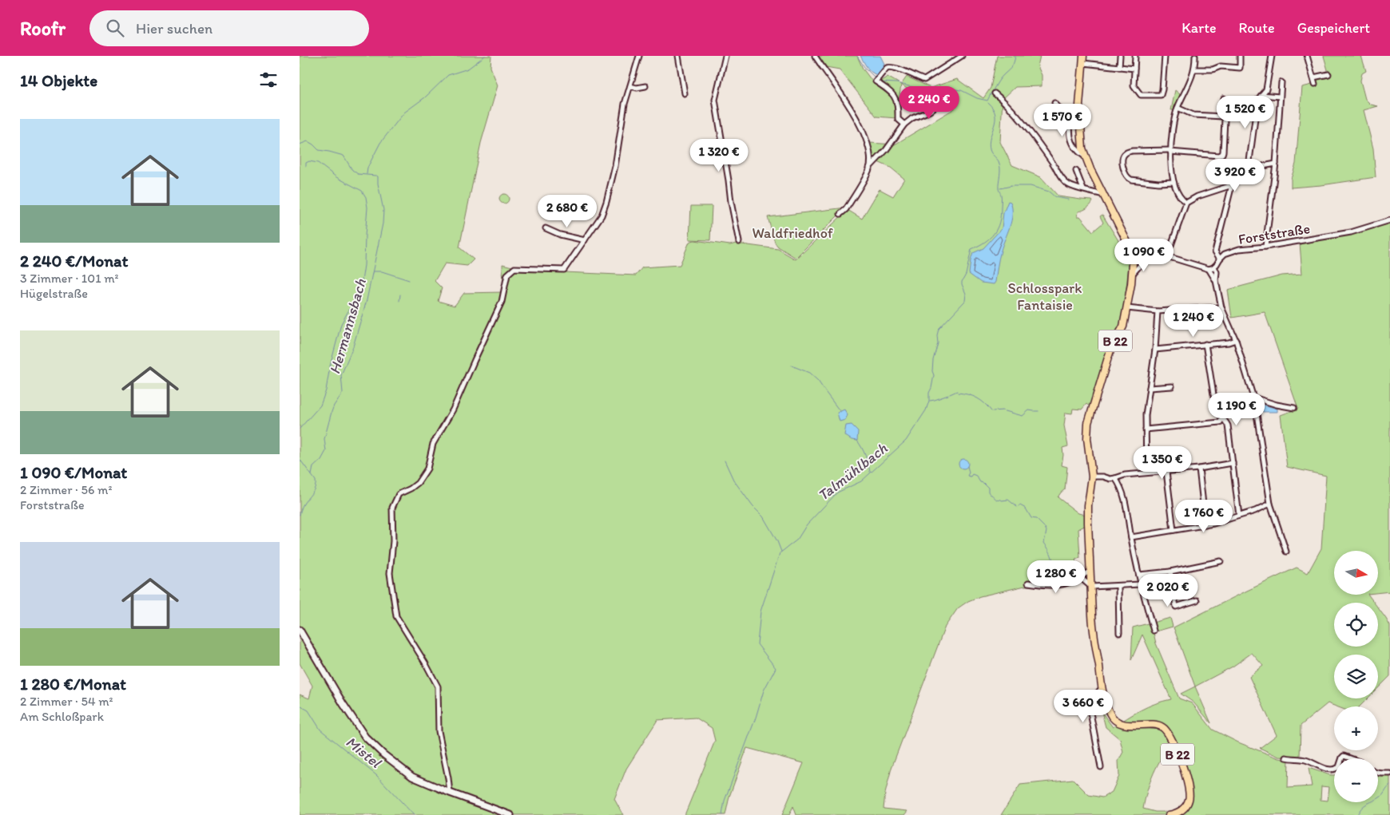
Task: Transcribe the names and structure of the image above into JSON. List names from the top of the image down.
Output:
{
  "streets": {
    "main road": ["B 22"],
    "street": ["Forststraße"]
  },
  "water": ["Hermannsbach", "Talmühlbach", "Mistel"],
  "parks": ["Waldfriedhof", "Schlosspark Fantaisie"],
  "north": "right",
  "page": {
    "header": "Roofr",
    "search": "Hier suchen",
    "nav": ["Karte", "Route", "Gespeichert"],
    "heading": "14 Objekte",
    "price": [
      "2 240 €",
      "1 520 €",
      "1 570 €",
      "1 320 €",
      "3 920 €",
      "2 680 €",
      "1 090 €",
      "1 240 €",
      "1 190 €",
      "1 350 €",
      "1 760 €",
      "1 280 €",
      "2 020 €",
      "3 660 €"
    ],
    "list": [
      {
        "name": "2 240 €/Monat",
        "note": "3 Zimmer · 101 m² · Hügelstraße"
      },
      {
        "name": "1 090 €/Monat",
        "note": "2 Zimmer · 56 m² · Forststraße"
      },
      {
        "name": "1 280 €/Monat",
        "note": "2 Zimmer · 54 m² · Am Schloßpark"
      }
    ],
    "map_buttons": ["+", "−"]
  }
}
